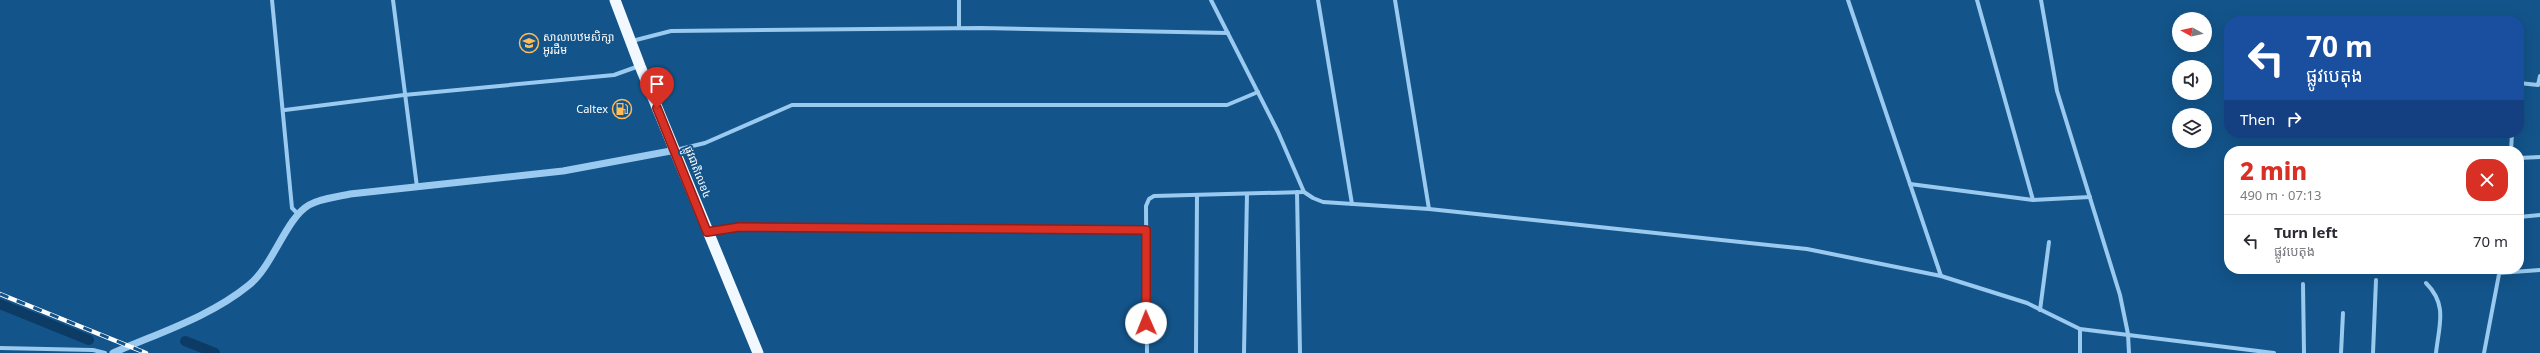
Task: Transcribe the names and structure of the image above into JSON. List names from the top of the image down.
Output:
{
  "streets": {
    "highway": ["ផ្លូវជាតិលេខ៤"]
  },
  "places": {
    "school or university": ["សាលាបឋមសិក្សា អូរដឹម"],
    "fuel station": ["Caltex"]
  },
  "north": "left",
  "page": {
    "turn": ["70 m", "ផ្លូវបេតុង"],
    "then": "Then",
    "heading": ["2 min", "490 m · 07:13"],
    "list": [
      {
        "name": "Turn left",
        "note": "ផ្លូវបេតុង",
        "value": "70 m"
      }
    ]
  }
}
